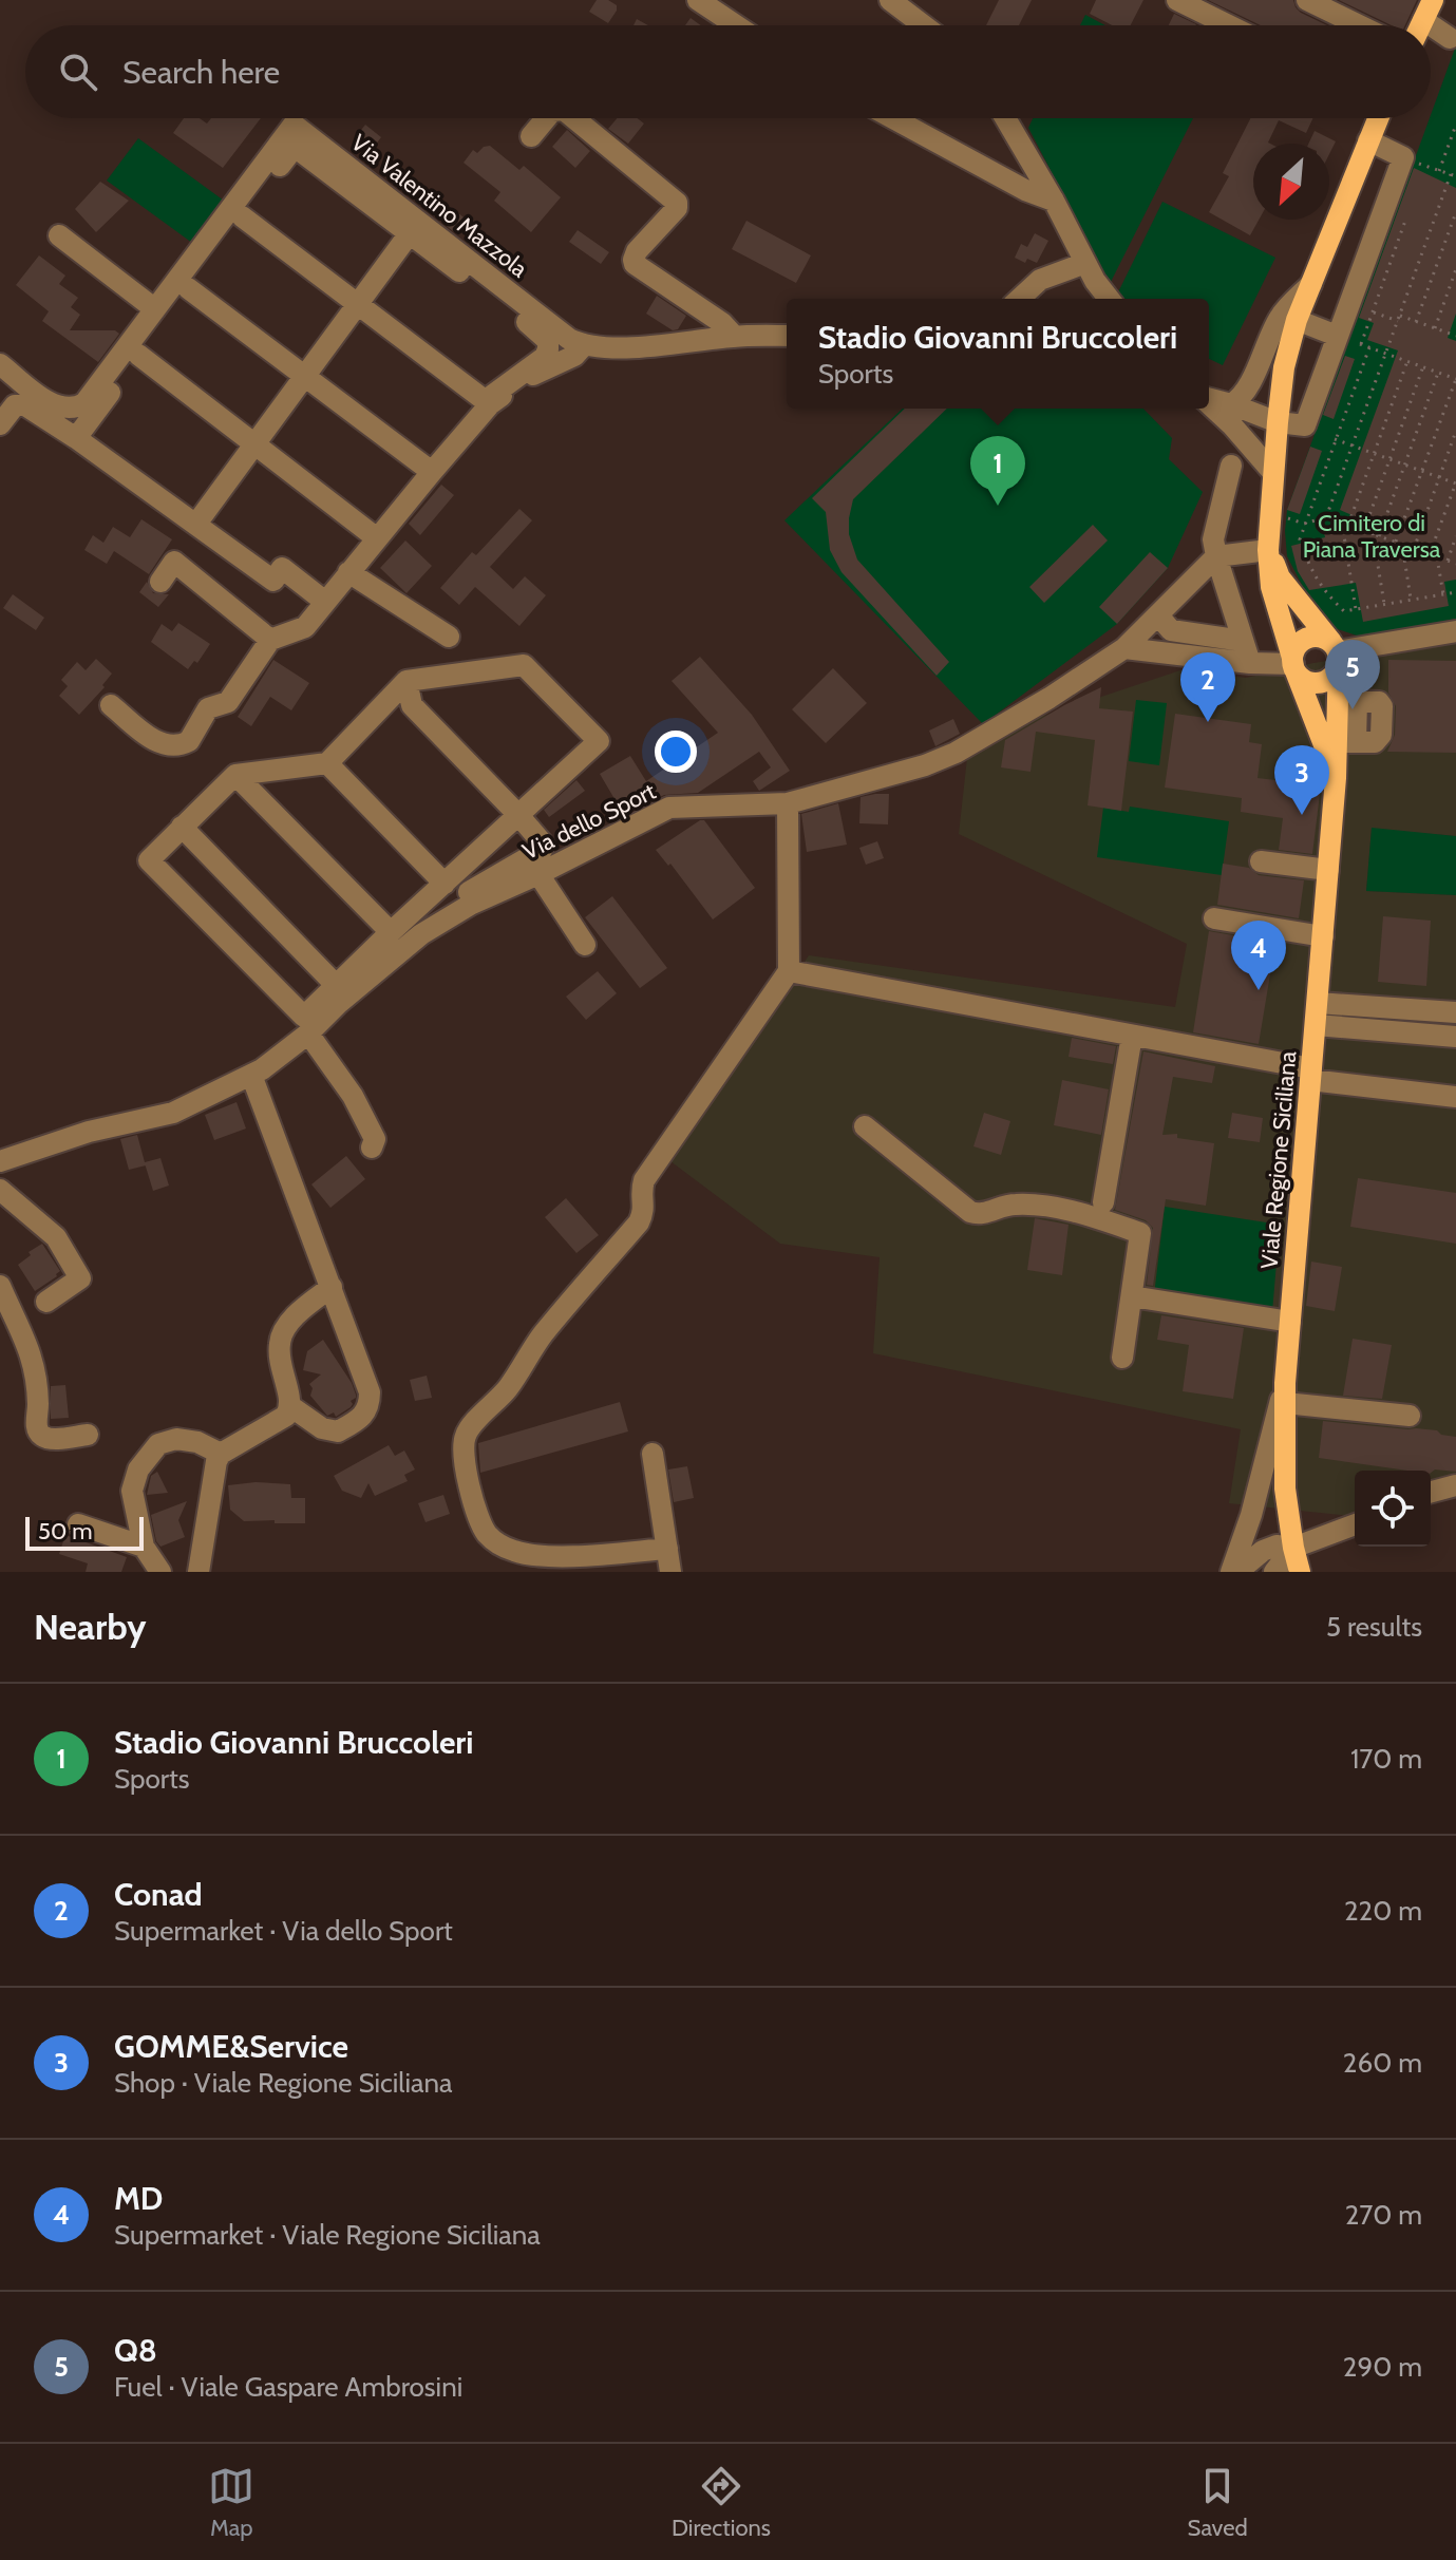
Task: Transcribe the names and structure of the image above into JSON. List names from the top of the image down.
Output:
{
  "streets": {
    "main road": ["Viale Regione Siciliana"],
    "street": ["Via Valentino Mazzola", "Via dello Sport"]
  },
  "parks": ["Cimitero di Piana Traversa"],
  "scale_bar": "50 m",
  "north": "bottom left",
  "page": {
    "search": "Search here",
    "popup": ["Stadio Giovanni Bruccoleri", "Sports"],
    "pins": [
      "1",
      "5",
      "2",
      "3",
      "4"
    ],
    "scale": "50 m",
    "heading": ["Nearby", "5 results"],
    "list": [
      {
        "mark": "1",
        "name": "Stadio Giovanni Bruccoleri",
        "note": "Sports",
        "value": "170 m"
      },
      {
        "mark": "2",
        "name": "Conad",
        "note": "Supermarket · Via dello Sport",
        "value": "220 m"
      },
      {
        "mark": "3",
        "name": "GOMME&Service",
        "note": "Shop · Viale Regione Siciliana",
        "value": "260 m"
      },
      {
        "mark": "4",
        "name": "MD",
        "note": "Supermarket · Viale Regione Siciliana",
        "value": "270 m"
      },
      {
        "mark": "5",
        "name": "Q8",
        "note": "Fuel · Viale Gaspare Ambrosini",
        "value": "290 m"
      }
    ],
    "nav": ["Map", "Directions", "Saved"]
  }
}
